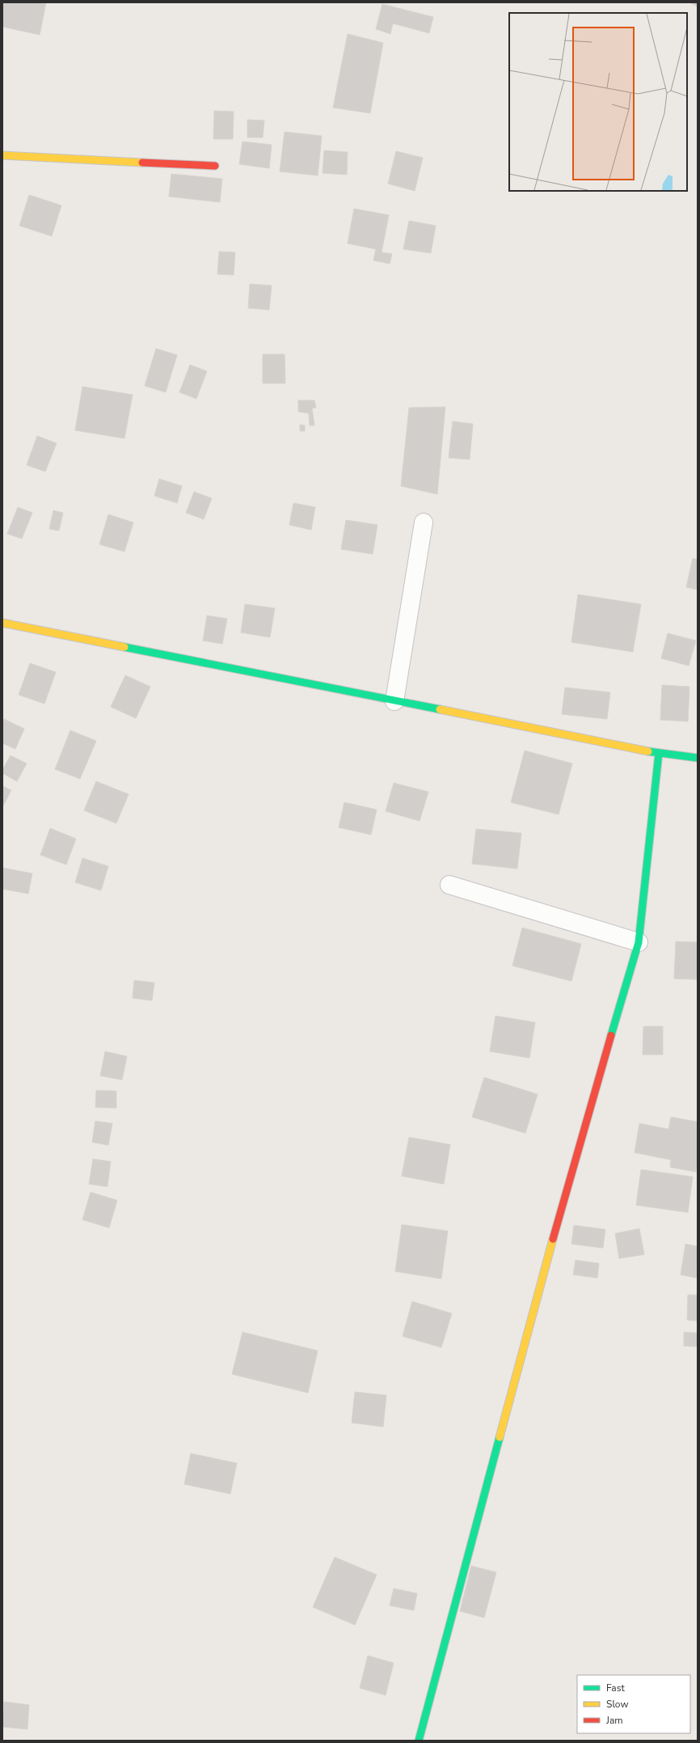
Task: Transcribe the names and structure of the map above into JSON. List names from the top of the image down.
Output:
{
  "legend": ["Fast", "Slow", "Jam"]
}
